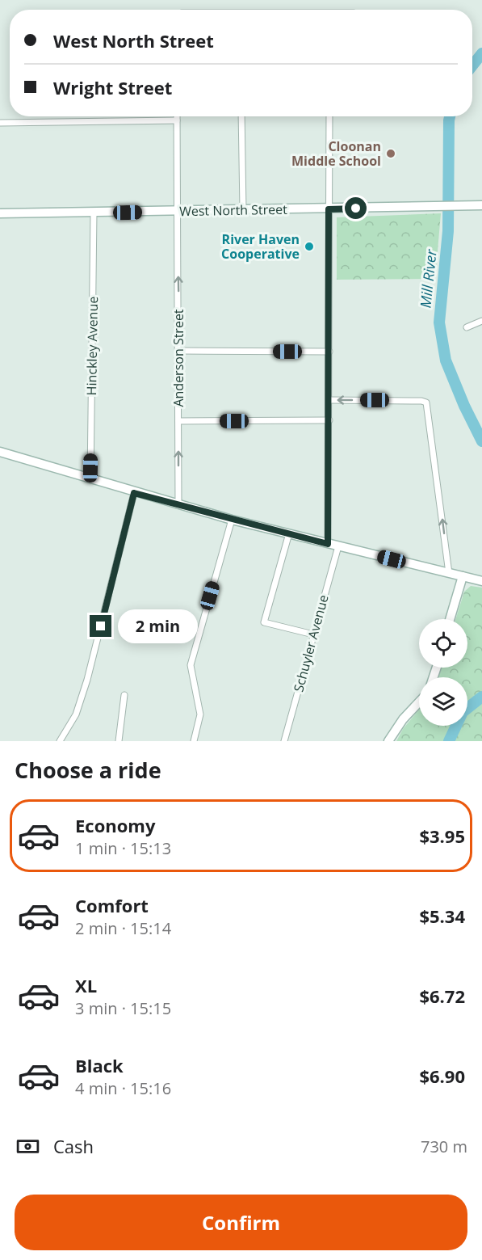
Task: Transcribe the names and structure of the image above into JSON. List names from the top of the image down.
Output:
{
  "streets": {
    "main road": ["West North Street"],
    "street": ["Hinckley Avenue", "Anderson Street", "Schuyler Avenue"]
  },
  "crossings": [
    ["West North Street", "Hinckley Avenue"],
    ["West North Street", "Anderson Street"]
  ],
  "one_way": ["Anderson Street"],
  "water": ["Mill River"],
  "places": ["Cloonan Middle School", "River Haven Cooperative"],
  "page": {
    "banner": ["West North Street", "Wright Street"],
    "bubble": "2 min",
    "heading": "Choose a ride",
    "list": [
      {
        "name": "Economy",
        "note": "1 min · 15:13",
        "value": "$3.95"
      },
      {
        "name": "Comfort",
        "note": "2 min · 15:14",
        "value": "$5.34"
      },
      {
        "name": "XL",
        "note": "3 min · 15:15",
        "value": "$6.72"
      },
      {
        "name": "Black",
        "note": "4 min · 15:16",
        "value": "$6.90"
      }
    ],
    "pay": ["Cash", "730 m"],
    "buttons": "Confirm"
  }
}
